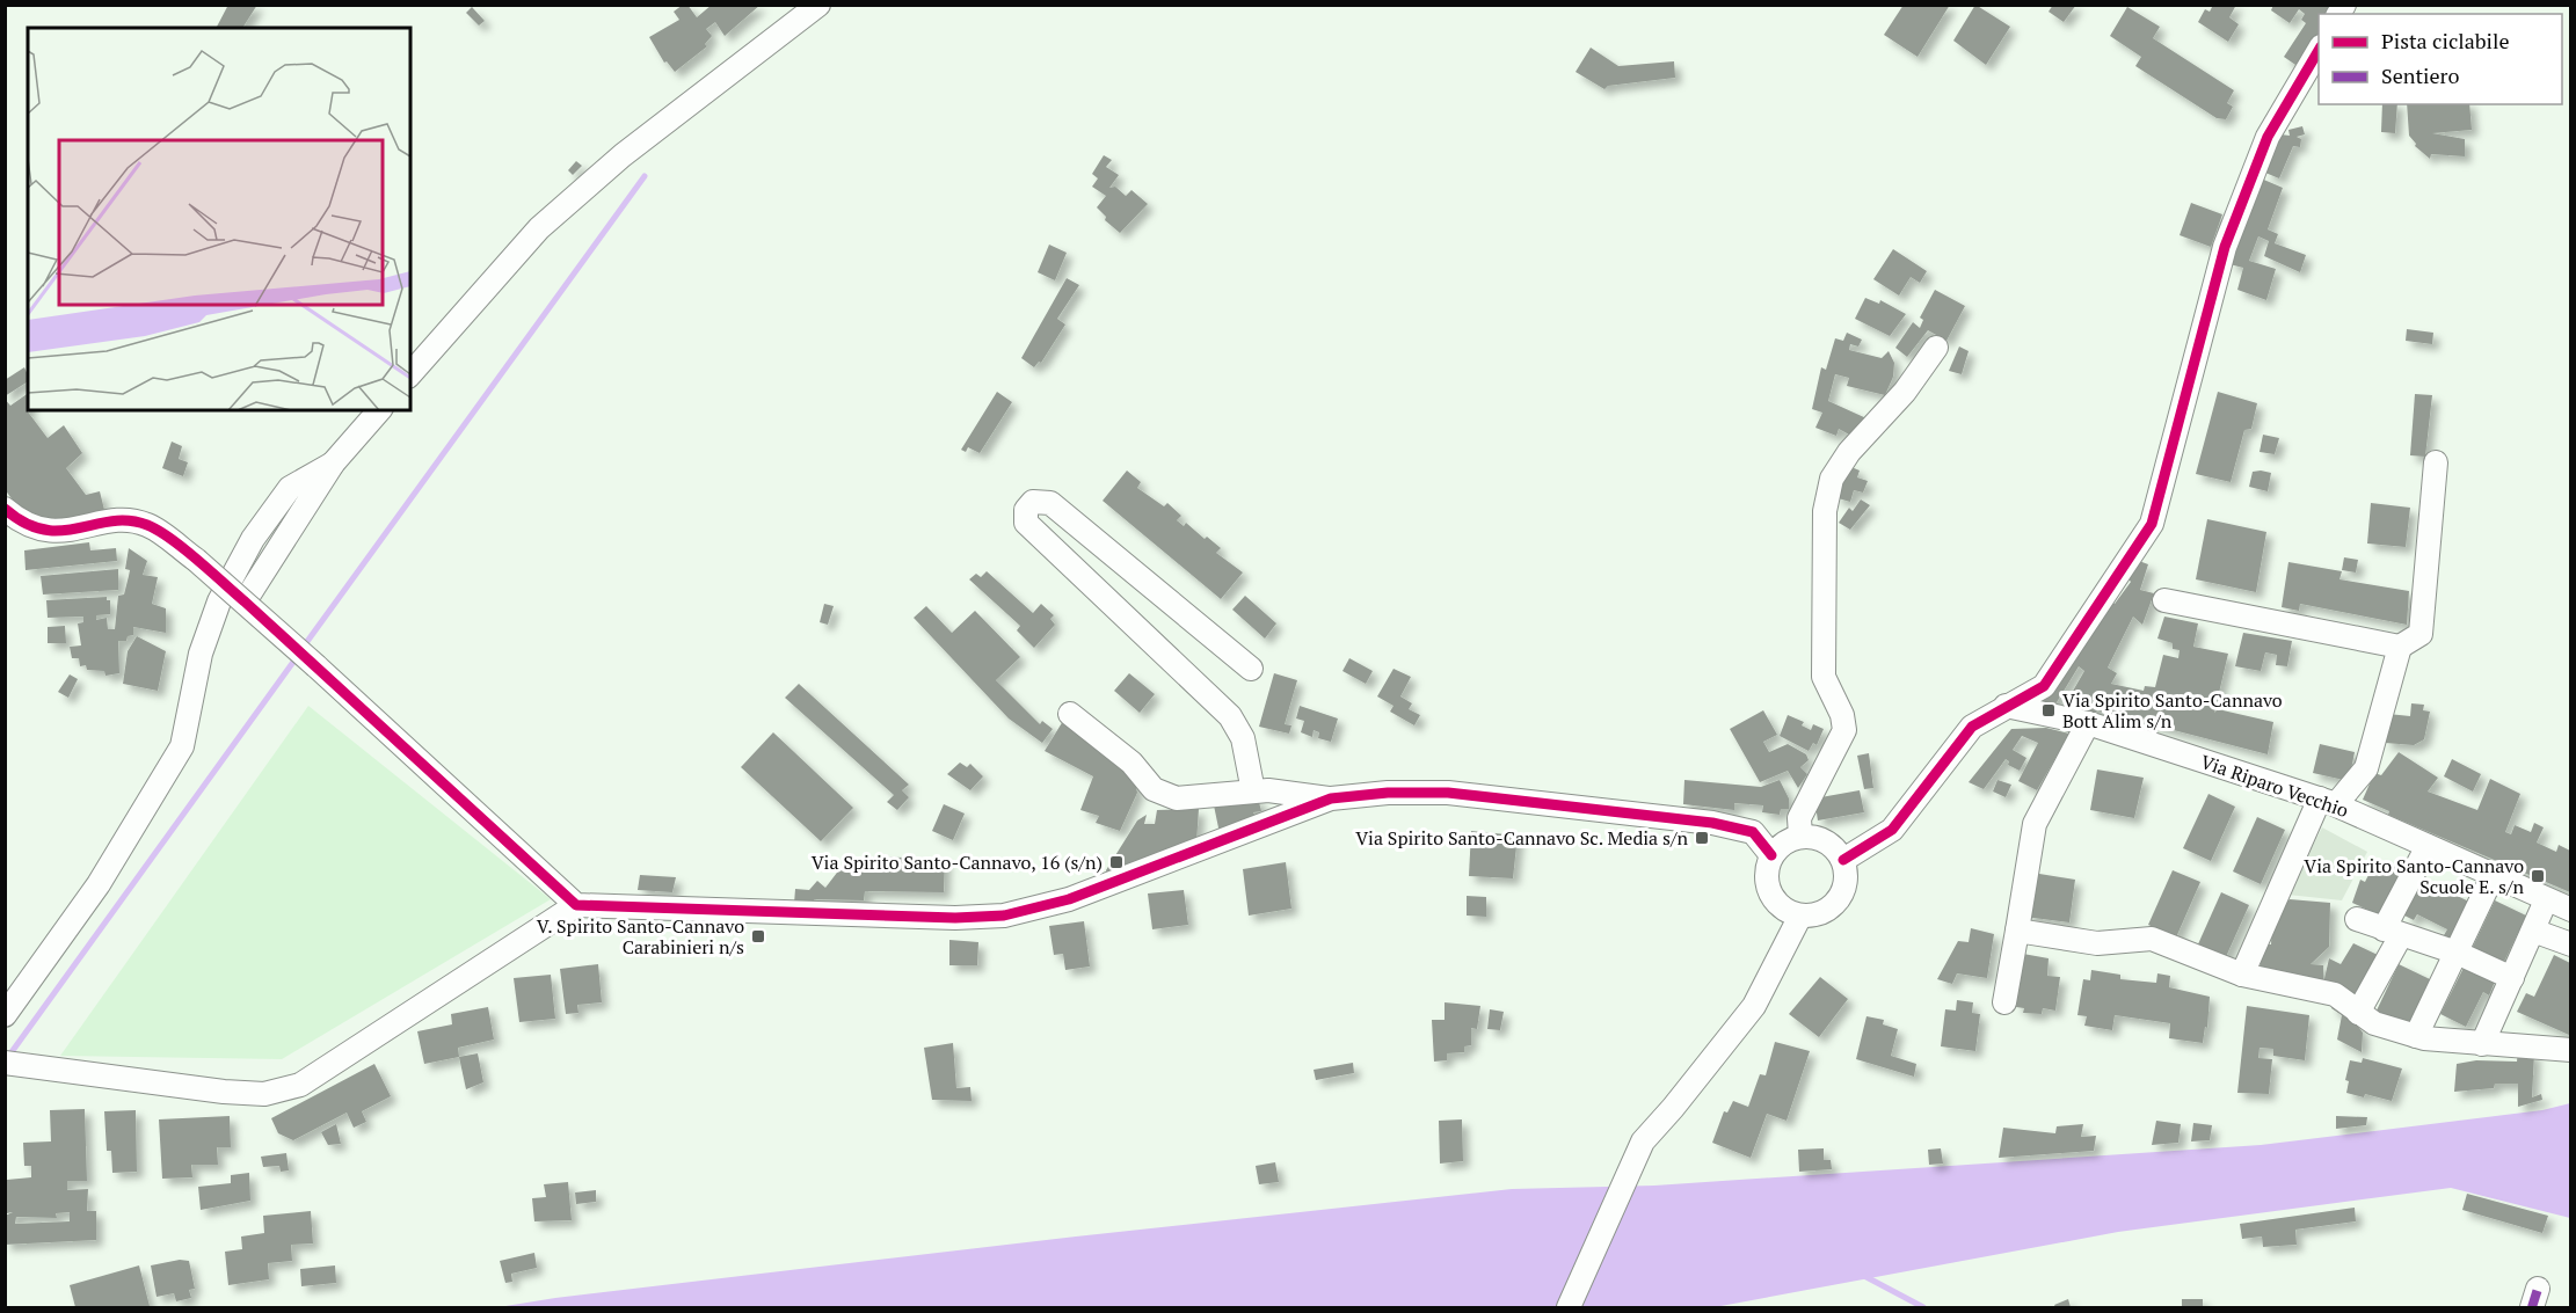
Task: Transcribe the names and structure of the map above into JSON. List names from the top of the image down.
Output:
{
  "streets": {
    "street": ["Via Riparo Vecchio"]
  },
  "places": {
    "transit": [
      "Via Spirito Santo-Cannavo Bott Alim s/n",
      "Via Spirito Santo-Cannavo Sc. Media s/n",
      "Via Spirito Santo-Cannavo, 16 (s/n)",
      "Via Spirito Santo-Cannavo Scuole E. s/n",
      "V. Spirito Santo-Cannavo Carabinieri n/s"
    ]
  },
  "legend": ["Pista ciclabile", "Sentiero"]
}
